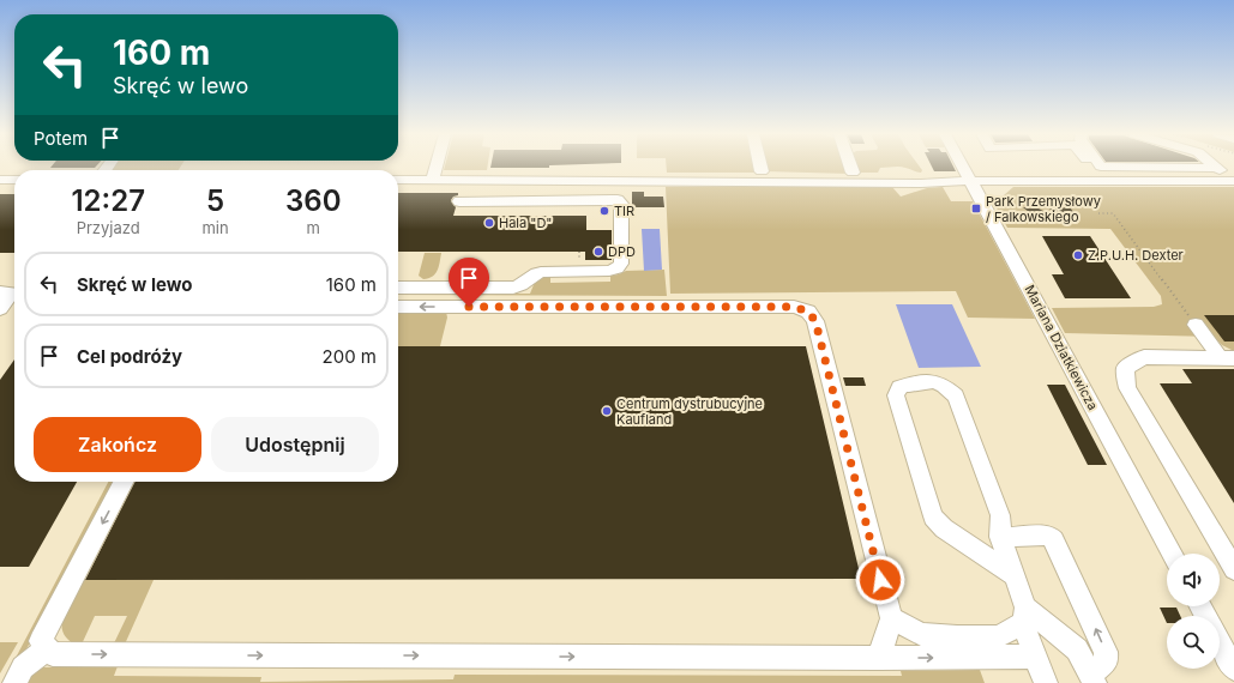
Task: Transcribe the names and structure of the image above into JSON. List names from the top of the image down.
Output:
{
  "streets": {
    "street": ["Mariana Dziatkiewicza"]
  },
  "places": {
    "transit": ["Park Przemysłowy / Falkowskiego"],
    "other": [
      "TIR",
      "Hala \"D\"",
      "DPD",
      "Z.P.U.H. Dexter",
      "Centrum dystrubucyjne Kaufland"
    ]
  },
  "page": {
    "turn": ["160 m", "Skręć w lewo"],
    "then": "Potem",
    "eta": [
      "12:27",
      "Przyjazd",
      "5",
      "min",
      "360",
      "m"
    ],
    "list": [
      {
        "name": "Skręć w lewo",
        "value": "160 m"
      },
      {
        "name": "Cel podróży",
        "value": "200 m"
      }
    ],
    "buttons": ["Zakończ", "Udostępnij"]
  }
}
